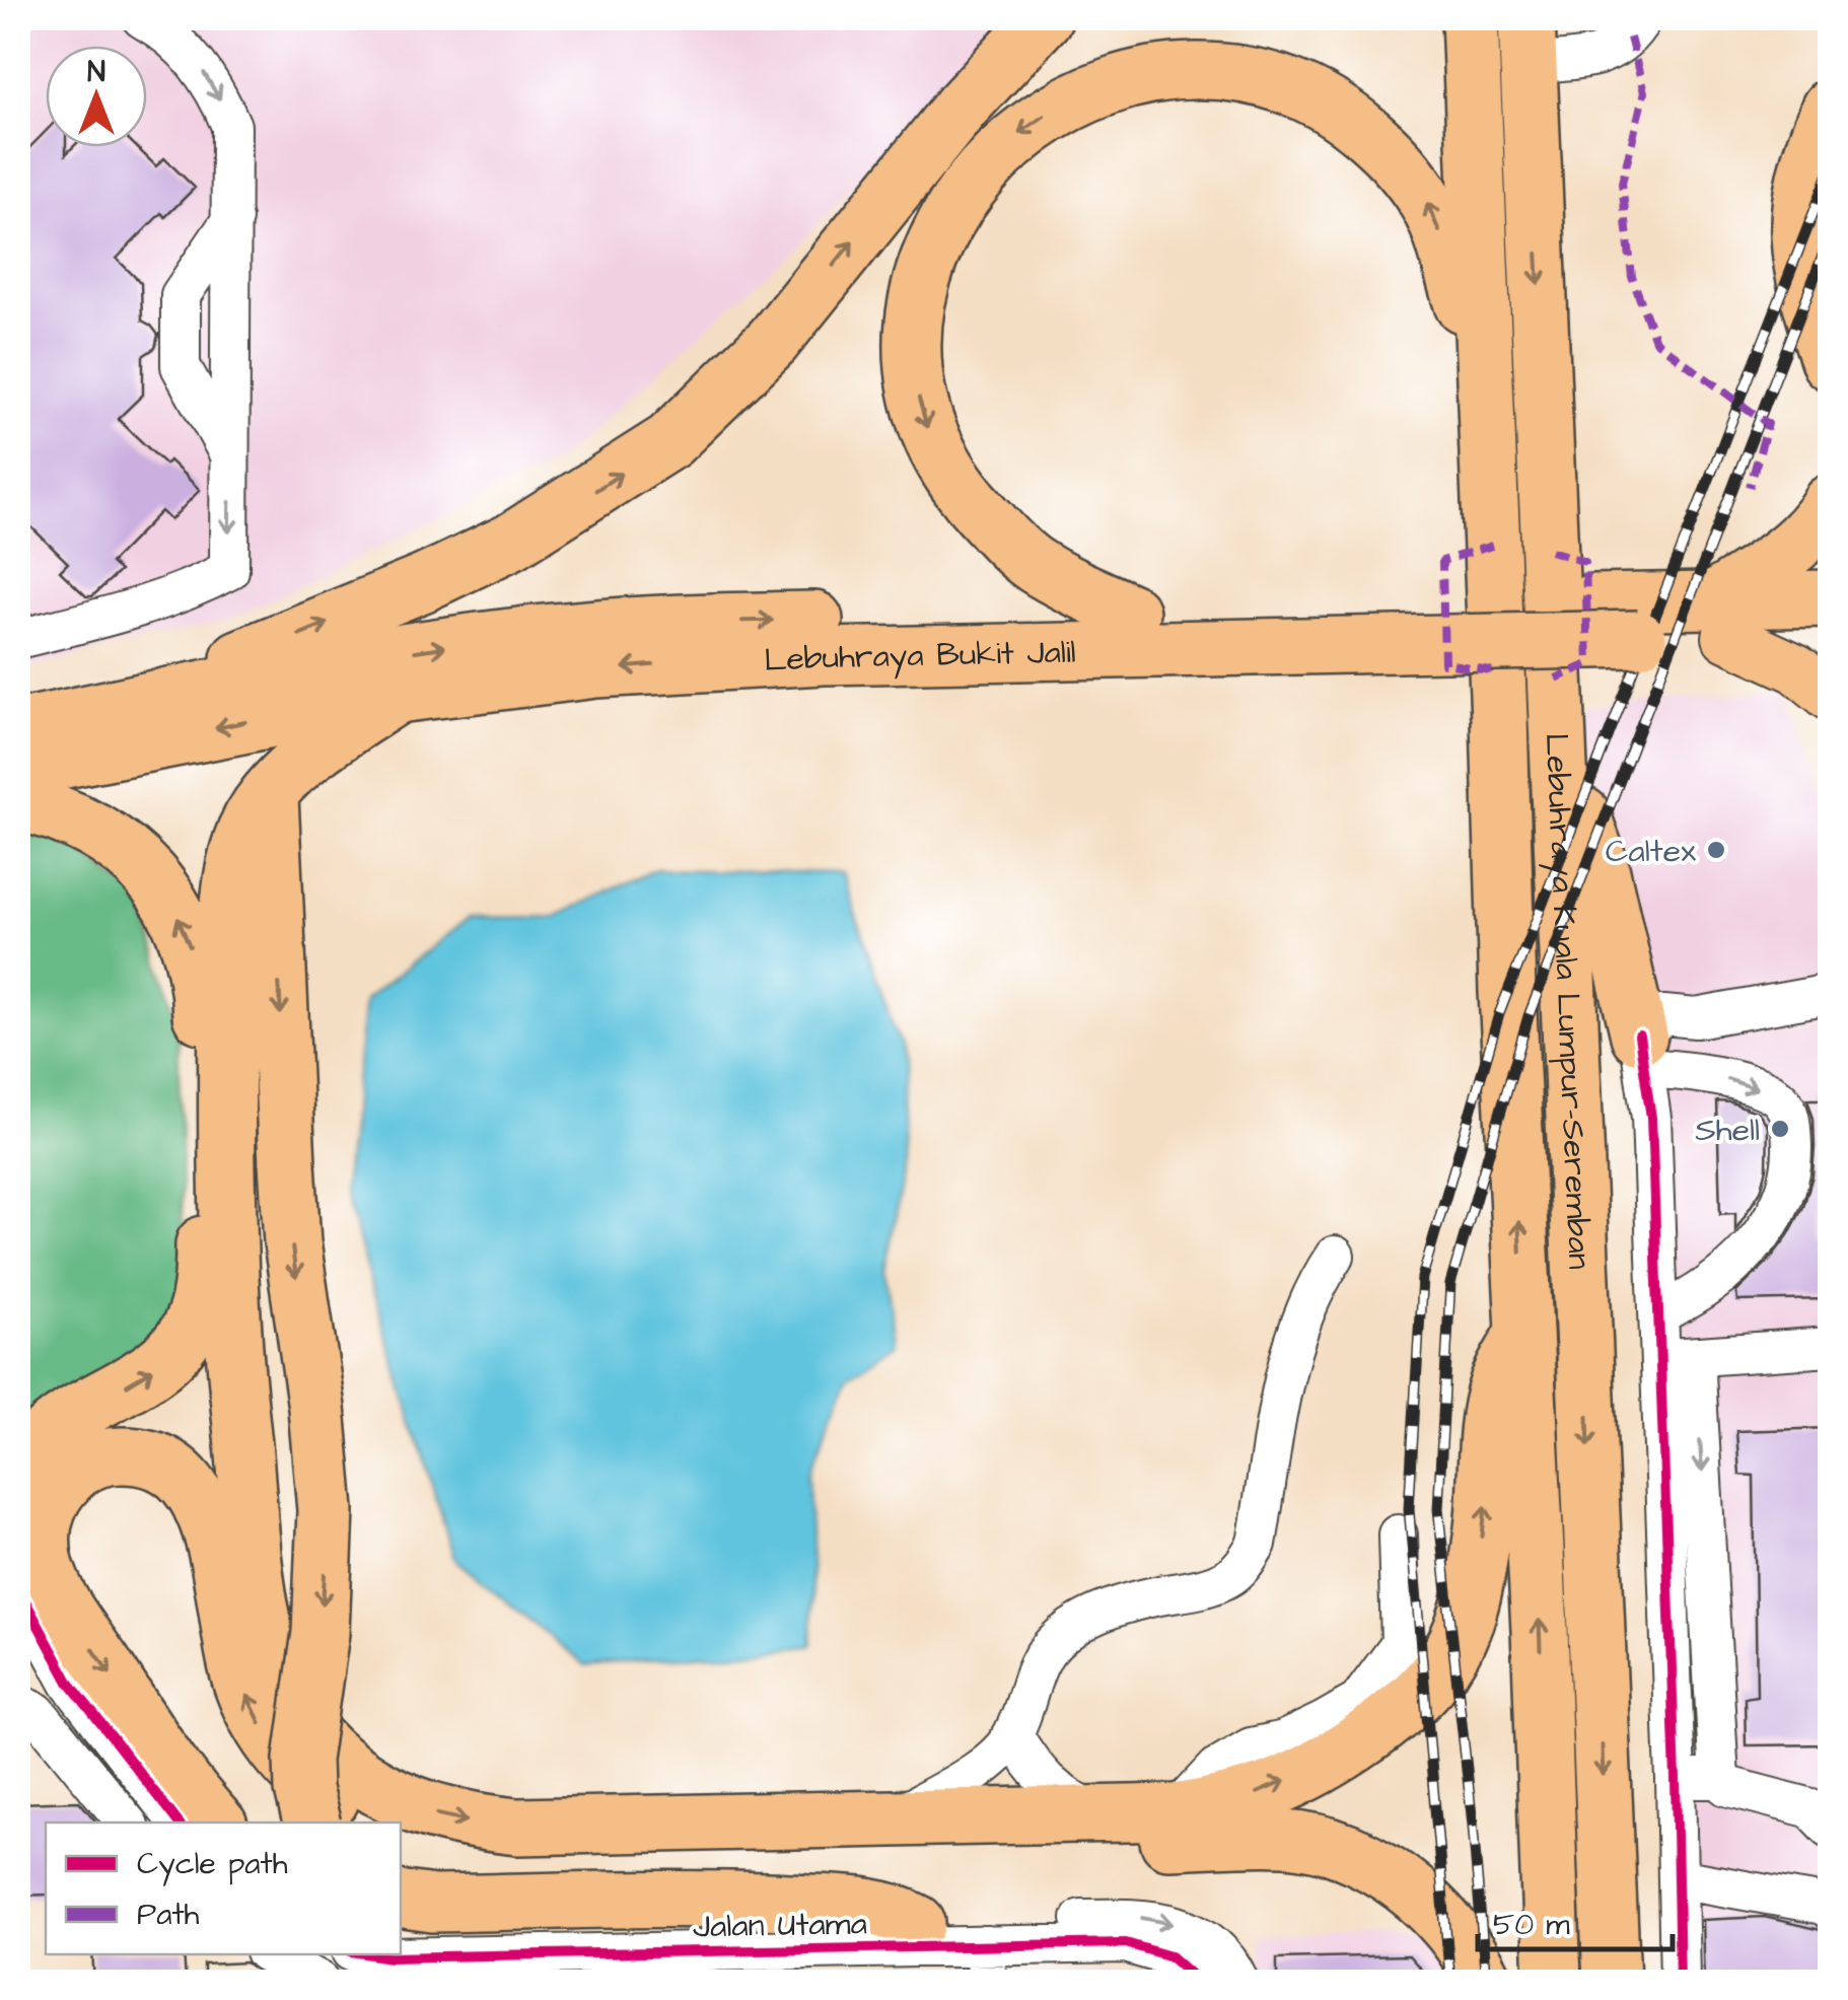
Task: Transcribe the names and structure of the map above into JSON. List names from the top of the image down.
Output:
{
  "streets": {
    "highway": ["Lebuhraya Bukit Jalil", "Lebuhraya Kuala Lumpur–Seremban"],
    "street": ["Jalan Utama"]
  },
  "places": ["Caltex", "Shell"],
  "legend": ["Cycle path", "Path"],
  "scale_bar": "50 m",
  "north": "top"
}
